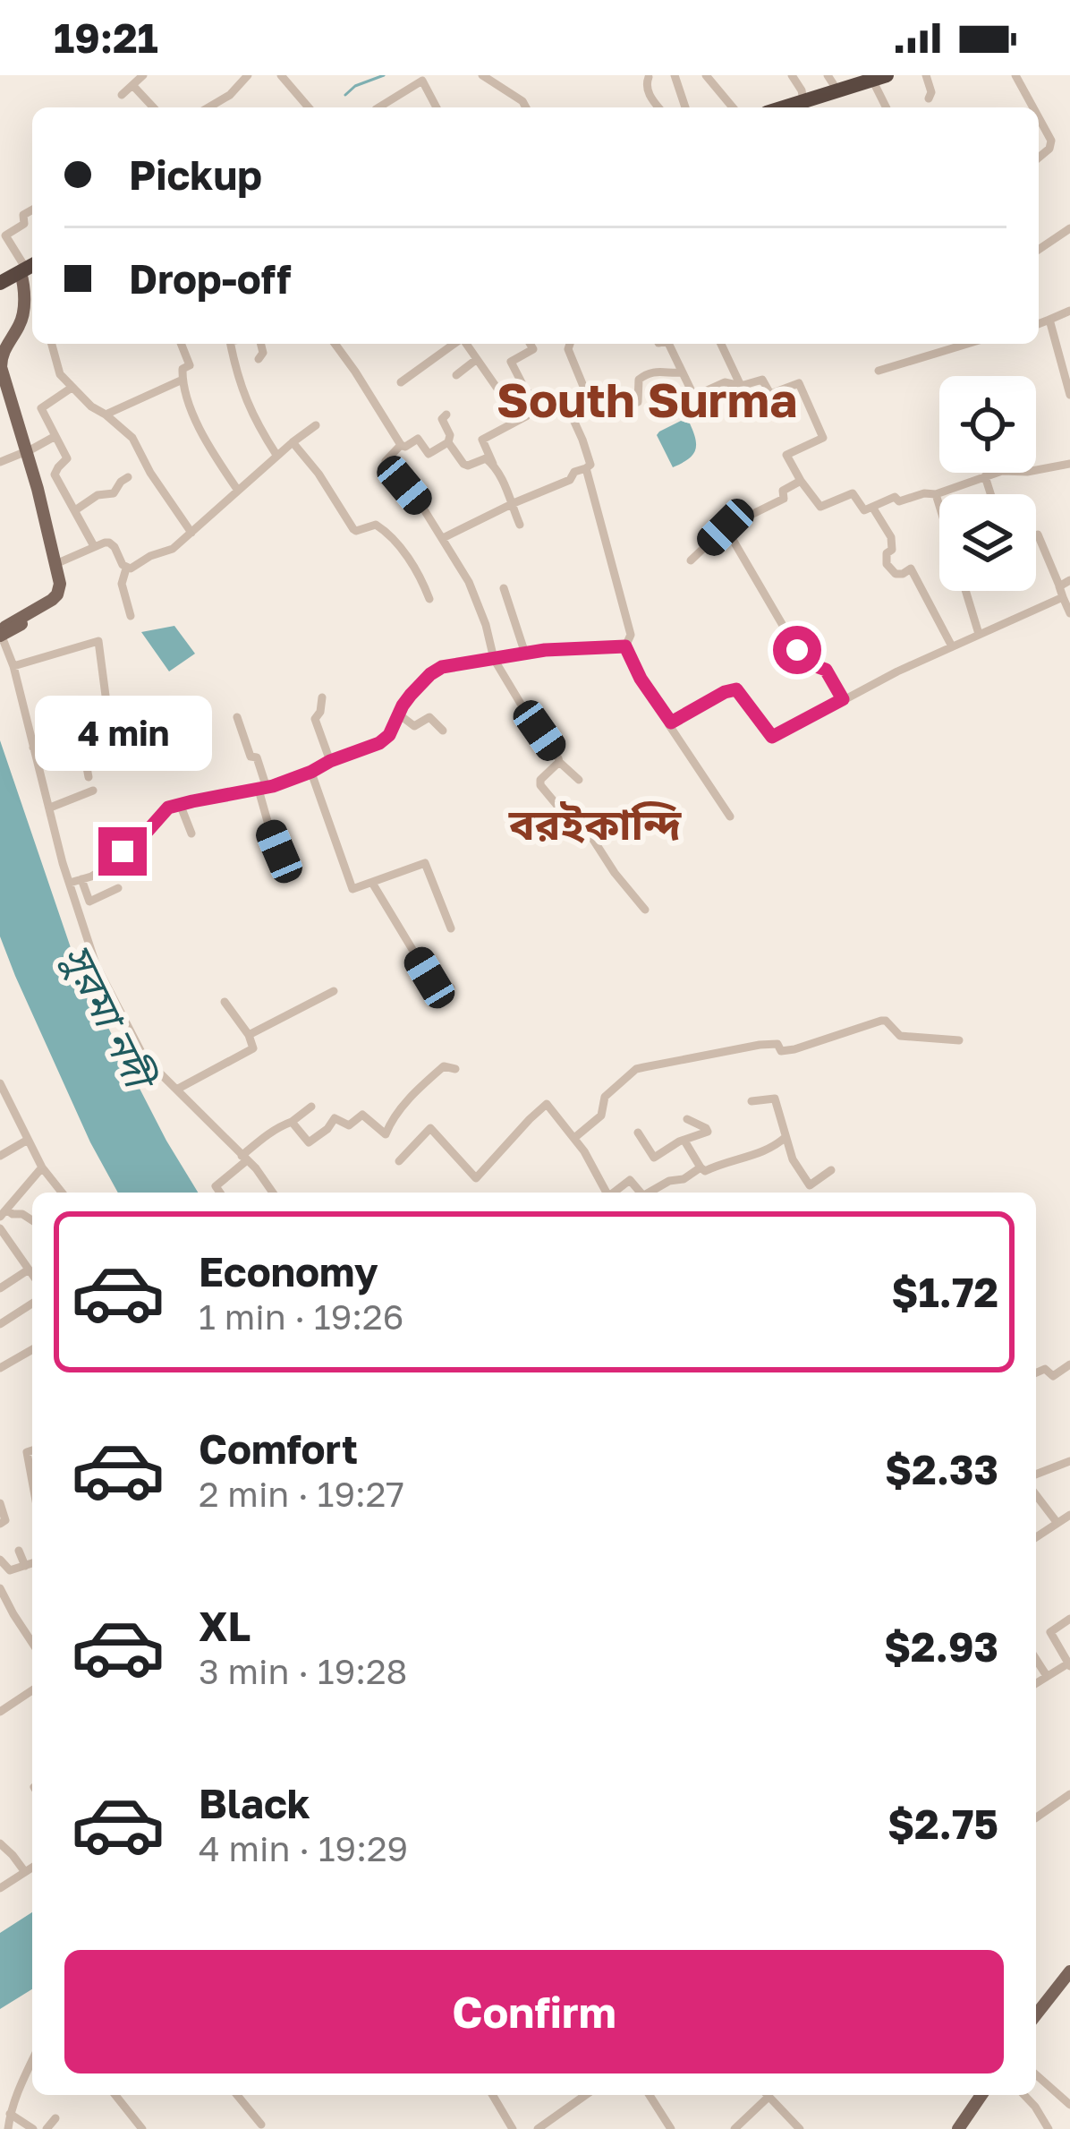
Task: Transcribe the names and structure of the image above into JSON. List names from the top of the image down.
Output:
{
  "districts": ["South Surma", "বরইকান্দি"],
  "water": ["সুরমা নদী"],
  "page": {
    "status": "19:21",
    "banner": ["Pickup", "Drop-off"],
    "bubble": "4 min",
    "list": [
      {
        "name": "Economy",
        "note": "1 min · 19:26",
        "value": "$1.72"
      },
      {
        "name": "Comfort",
        "note": "2 min · 19:27",
        "value": "$2.33"
      },
      {
        "name": "XL",
        "note": "3 min · 19:28",
        "value": "$2.93"
      },
      {
        "name": "Black",
        "note": "4 min · 19:29",
        "value": "$2.75"
      }
    ],
    "buttons": "Confirm"
  }
}
